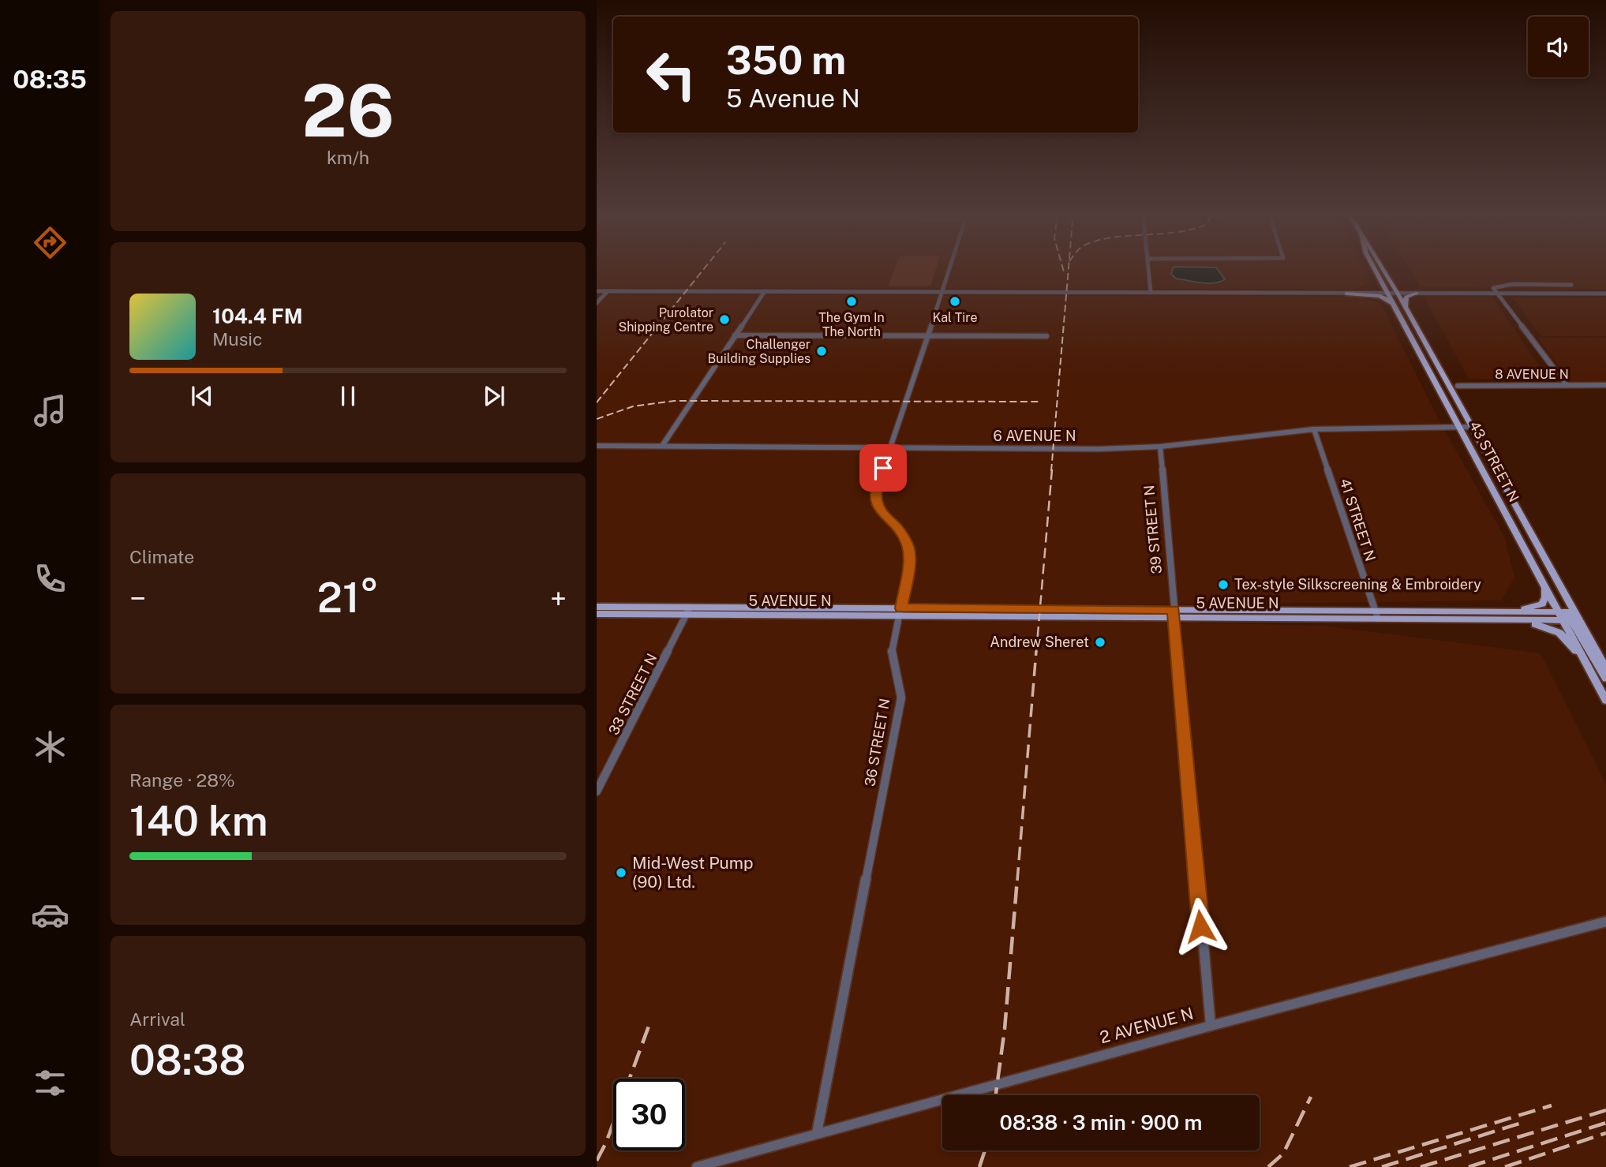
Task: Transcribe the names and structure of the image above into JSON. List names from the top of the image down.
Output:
{
  "streets": {
    "main road": ["43 STREET N", "5 AVENUE N"],
    "street": [
      "8 AVENUE N",
      "6 AVENUE N",
      "41 STREET N",
      "39 STREET N",
      "33 STREET N",
      "36 STREET N",
      "2 AVENUE N"
    ]
  },
  "crossings": [
    ["6 AVENUE N", "43 STREET N"],
    ["6 AVENUE N", "41 STREET N"],
    ["6 AVENUE N", "39 STREET N"],
    ["6 AVENUE N", "36 STREET N"],
    ["43 STREET N", "5 AVENUE N"],
    ["41 STREET N", "5 AVENUE N"],
    ["39 STREET N", "5 AVENUE N"],
    ["39 STREET N", "2 AVENUE N"],
    ["5 AVENUE N", "33 STREET N"],
    ["5 AVENUE N", "36 STREET N"],
    ["36 STREET N", "2 AVENUE N"]
  ],
  "places": [
    "The Gym In The North",
    "Kal Tire",
    "Purolator Shipping Centre",
    "Challenger Building Supplies",
    "Tex-style Silkscreening & Embroidery",
    "Andrew Sheret",
    "Mid-West Pump (90) Ltd."
  ],
  "page": {
    "tabs": "08:35",
    "tile": [
      ["26", "km/h"],
      "Climate",
      ["Range · 28%", "140 km"],
      ["Arrival", "08:38"]
    ],
    "turn": ["350 m", "5 Avenue N"],
    "song": ["104.4 FM", "Music"],
    "heat": ["−", "21°", "+"],
    "limit": "30",
    "trip": "08:38 · 3 min · 900 m"
  }
}
